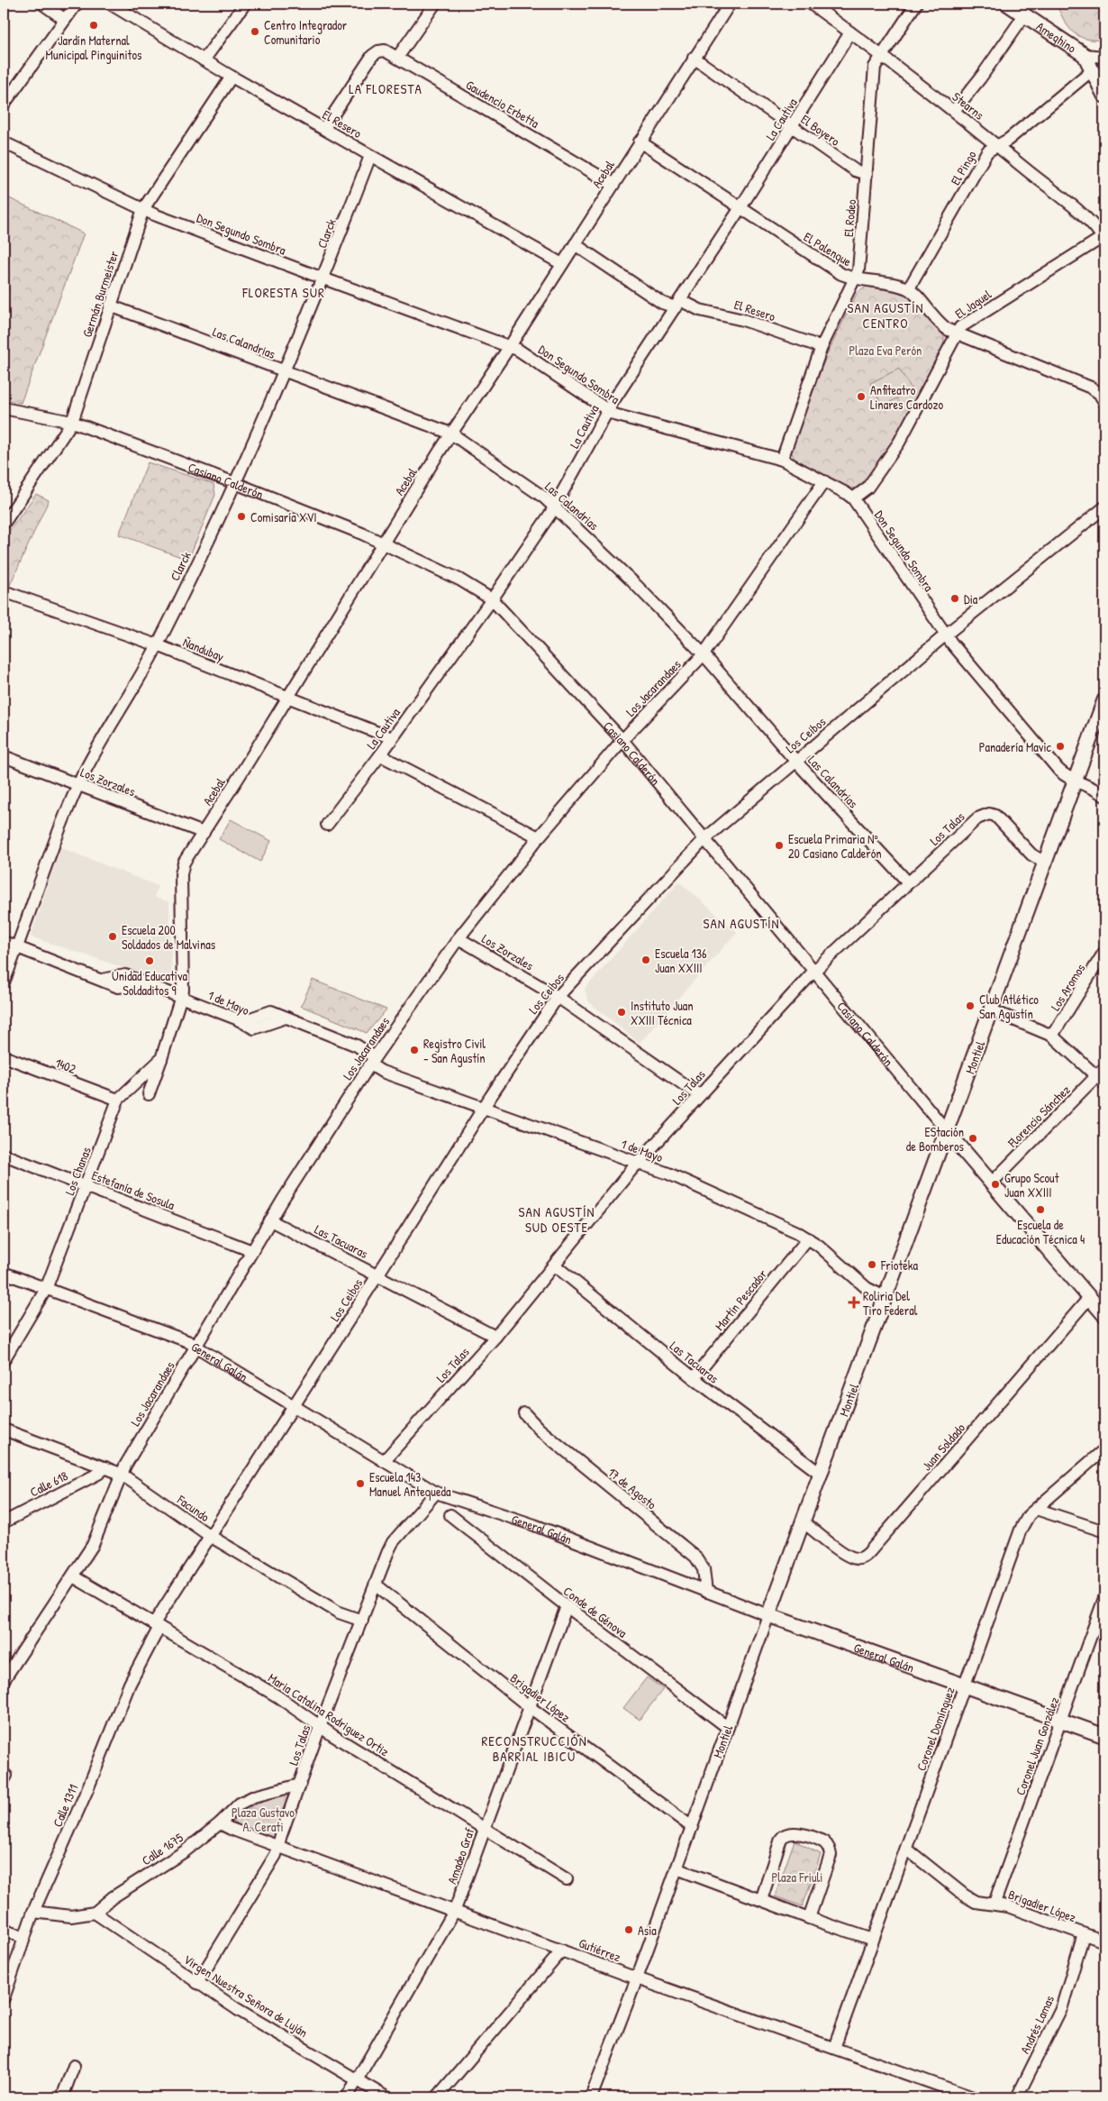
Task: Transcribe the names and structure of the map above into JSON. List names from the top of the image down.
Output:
{
  "streets": {
    "street": [
      "Ameghino",
      "Gaudencio Erbetta",
      "Stearns",
      "La Cautiva",
      "El Resero",
      "El Boyero",
      "El Pingo",
      "Acebal",
      "El Rodeo",
      "Don Segundo Sombra",
      "Clarck",
      "El Palenque",
      "Germán Burmeister",
      "El Jaguel",
      "Las Calandrias",
      "Casiano Calderón",
      "Ñandubay",
      "Los Jacarandaes",
      "Los Ceibos",
      "Los Zorzales",
      "Los Talas",
      "Los Aromos",
      "1 de Mayo",
      "Montiel",
      "1402",
      "Florencio Sánchez",
      "Los Chanas",
      "Estefanía de Sosula",
      "Las Tacuaras",
      "Martín Pescador",
      "General Galán",
      "Juan Soldado",
      "Calle 618",
      "17 de Agosto",
      "Facundo",
      "Conde de Génova",
      "Brigadier López",
      "Maria Catalina Rodriguez Ortiz",
      "Coronel Domínguez",
      "Coronel Juan González",
      "Calle 1311",
      "Calle 1675",
      "Amadeo Graf",
      "Gutiérrez",
      "Virgen Nuestra Señora de Luján",
      "Andrés Lamas"
    ]
  },
  "crossings": [
    ["Ameghino", "El Pingo"],
    ["Gaudencio Erbetta", "El Resero"],
    ["Gaudencio Erbetta", "Acebal"],
    ["Stearns", "La Cautiva"],
    ["Stearns", "El Pingo"],
    ["Stearns", "El Rodeo"],
    ["Stearns", "El Jaguel"],
    ["La Cautiva", "El Resero"],
    ["La Cautiva", "El Boyero"],
    ["La Cautiva", "Don Segundo Sombra"],
    ["La Cautiva", "El Palenque"],
    ["La Cautiva", "Las Calandrias"],
    ["La Cautiva", "Casiano Calderón"],
    ["La Cautiva", "Ñandubay"],
    ["El Resero", "Acebal"],
    ["El Resero", "El Rodeo"],
    ["El Resero", "Clarck"],
    ["El Resero", "Germán Burmeister"],
    ["El Boyero", "Acebal"],
    ["El Boyero", "El Rodeo"],
    ["El Pingo", "El Palenque"],
    ["Acebal", "Don Segundo Sombra"],
    ["Acebal", "El Palenque"],
    ["Acebal", "Las Calandrias"],
    ["Acebal", "Casiano Calderón"],
    ["Acebal", "Ñandubay"],
    ["Acebal", "Los Zorzales"],
    ["Acebal", "1 de Mayo"],
    ["Acebal", "Los Chanas"],
    ["El Rodeo", "Don Segundo Sombra"],
    ["El Rodeo", "El Palenque"],
    ["Don Segundo Sombra", "Clarck"],
    ["Don Segundo Sombra", "Germán Burmeister"],
    ["Don Segundo Sombra", "El Jaguel"],
    ["Don Segundo Sombra", "Los Jacarandaes"],
    ["Don Segundo Sombra", "Los Ceibos"],
    ["Don Segundo Sombra", "Montiel"],
    ["Clarck", "Las Calandrias"],
    ["Clarck", "Casiano Calderón"],
    ["Clarck", "Ñandubay"],
    ["Clarck", "Los Zorzales"],
    ["Clarck", "1 de Mayo"],
    ["Germán Burmeister", "Las Calandrias"],
    ["Germán Burmeister", "Casiano Calderón"],
    ["Las Calandrias", "Los Jacarandaes"],
    ["Las Calandrias", "Los Ceibos"],
    ["Las Calandrias", "Los Talas"],
    ["Casiano Calderón", "Los Jacarandaes"],
    ["Casiano Calderón", "Los Ceibos"],
    ["Casiano Calderón", "Los Talas"],
    ["Casiano Calderón", "Montiel"],
    ["Casiano Calderón", "Florencio Sánchez"],
    ["Casiano Calderón", "Juan Soldado"],
    ["Los Jacarandaes", "Los Zorzales"],
    ["Los Jacarandaes", "1 de Mayo"],
    ["Los Jacarandaes", "Estefanía de Sosula"],
    ["Los Jacarandaes", "Las Tacuaras"],
    ["Los Jacarandaes", "General Galán"],
    ["Los Jacarandaes", "Facundo"],
    ["Los Jacarandaes", "Maria Catalina Rodriguez Ortiz"],
    ["Los Ceibos", "Los Zorzales"],
    ["Los Ceibos", "1 de Mayo"],
    ["Los Ceibos", "Las Tacuaras"],
    ["Los Ceibos", "General Galán"],
    ["Los Ceibos", "Facundo"],
    ["Los Ceibos", "Maria Catalina Rodriguez Ortiz"],
    ["Los Ceibos", "Calle 1311"],
    ["Los Zorzales", "Los Talas"],
    ["Los Talas", "1 de Mayo"],
    ["Los Talas", "Montiel"],
    ["Los Talas", "Las Tacuaras"],
    ["Los Talas", "General Galán"],
    ["Los Talas", "Facundo"],
    ["Los Talas", "Brigadier López"],
    ["Los Talas", "Maria Catalina Rodriguez Ortiz"],
    ["Los Talas", "Calle 1675"],
    ["Los Talas", "Gutiérrez"],
    ["Los Talas", "Virgen Nuestra Señora de Luján"],
    ["1 de Mayo", "Montiel"],
    ["1 de Mayo", "Los Chanas"],
    ["1 de Mayo", "Martín Pescador"],
    ["Montiel", "Las Tacuaras"],
    ["Montiel", "General Galán"],
    ["Montiel", "Juan Soldado"],
    ["Montiel", "Conde de Génova"],
    ["Montiel", "Brigadier López"],
    ["Montiel", "Gutiérrez"],
    ["1402", "Los Chanas"],
    ["Los Chanas", "Estefanía de Sosula"],
    ["Los Chanas", "General Galán"],
    ["Las Tacuaras", "Martín Pescador"],
    ["General Galán", "17 de Agosto"],
    ["General Galán", "Coronel Domínguez"],
    ["General Galán", "Coronel Juan González"],
    ["Calle 618", "Facundo"],
    ["Conde de Génova", "Amadeo Graf"],
    ["Brigadier López", "Coronel Domínguez"],
    ["Brigadier López", "Coronel Juan González"],
    ["Brigadier López", "Amadeo Graf"],
    ["Brigadier López", "Andrés Lamas"],
    ["Maria Catalina Rodriguez Ortiz", "Calle 1311"],
    ["Maria Catalina Rodriguez Ortiz", "Amadeo Graf"],
    ["Coronel Domínguez", "Gutiérrez"],
    ["Calle 1675", "Gutiérrez"],
    ["Calle 1675", "Virgen Nuestra Señora de Luján"],
    ["Amadeo Graf", "Gutiérrez"],
    ["Amadeo Graf", "Virgen Nuestra Señora de Luján"]
  ],
  "districts": [
    "LA FLORESTA",
    "FLORESTA SUR",
    "SAN AGUSTÍN CENTRO",
    "SAN AGUSTÍN",
    "SAN AGUSTÍN SUD OESTE",
    "RECONSTRUCCIÓN BARRIAL IBICU"
  ],
  "parks": ["Plaza Eva Perón", "Plaza Gustavo A. Cerati", "Plaza Friuli"],
  "places": {
    "other": [
      "Jardín Maternal Municipal Pinguinitos",
      "Centro Integrador Comunitario",
      "Anfiteatro Linares Cardozo",
      "Comisaría XVI",
      "Dia",
      "Panadería Mavic",
      "Escuela Primaria Nº 20 Casiano Calderón",
      "Escuela 200 Soldados de Malvinas",
      "Escuela 136 Juan XXIII",
      "Unidad Educativa Soldaditos 9",
      "Club Atlético San Agustín",
      "Instituto Juan XXIII Técnica",
      "Registro Civil - San Agustín",
      "EStación de Bomberos",
      "Grupo Scout Juan XXIII",
      "Escuela de Educación Técnica 4",
      "Frioteka",
      "Escuela 143 Manuel Antequeda",
      "Asia"
    ],
    "health": ["Roliria Del Tiro Federal"]
  }
}
